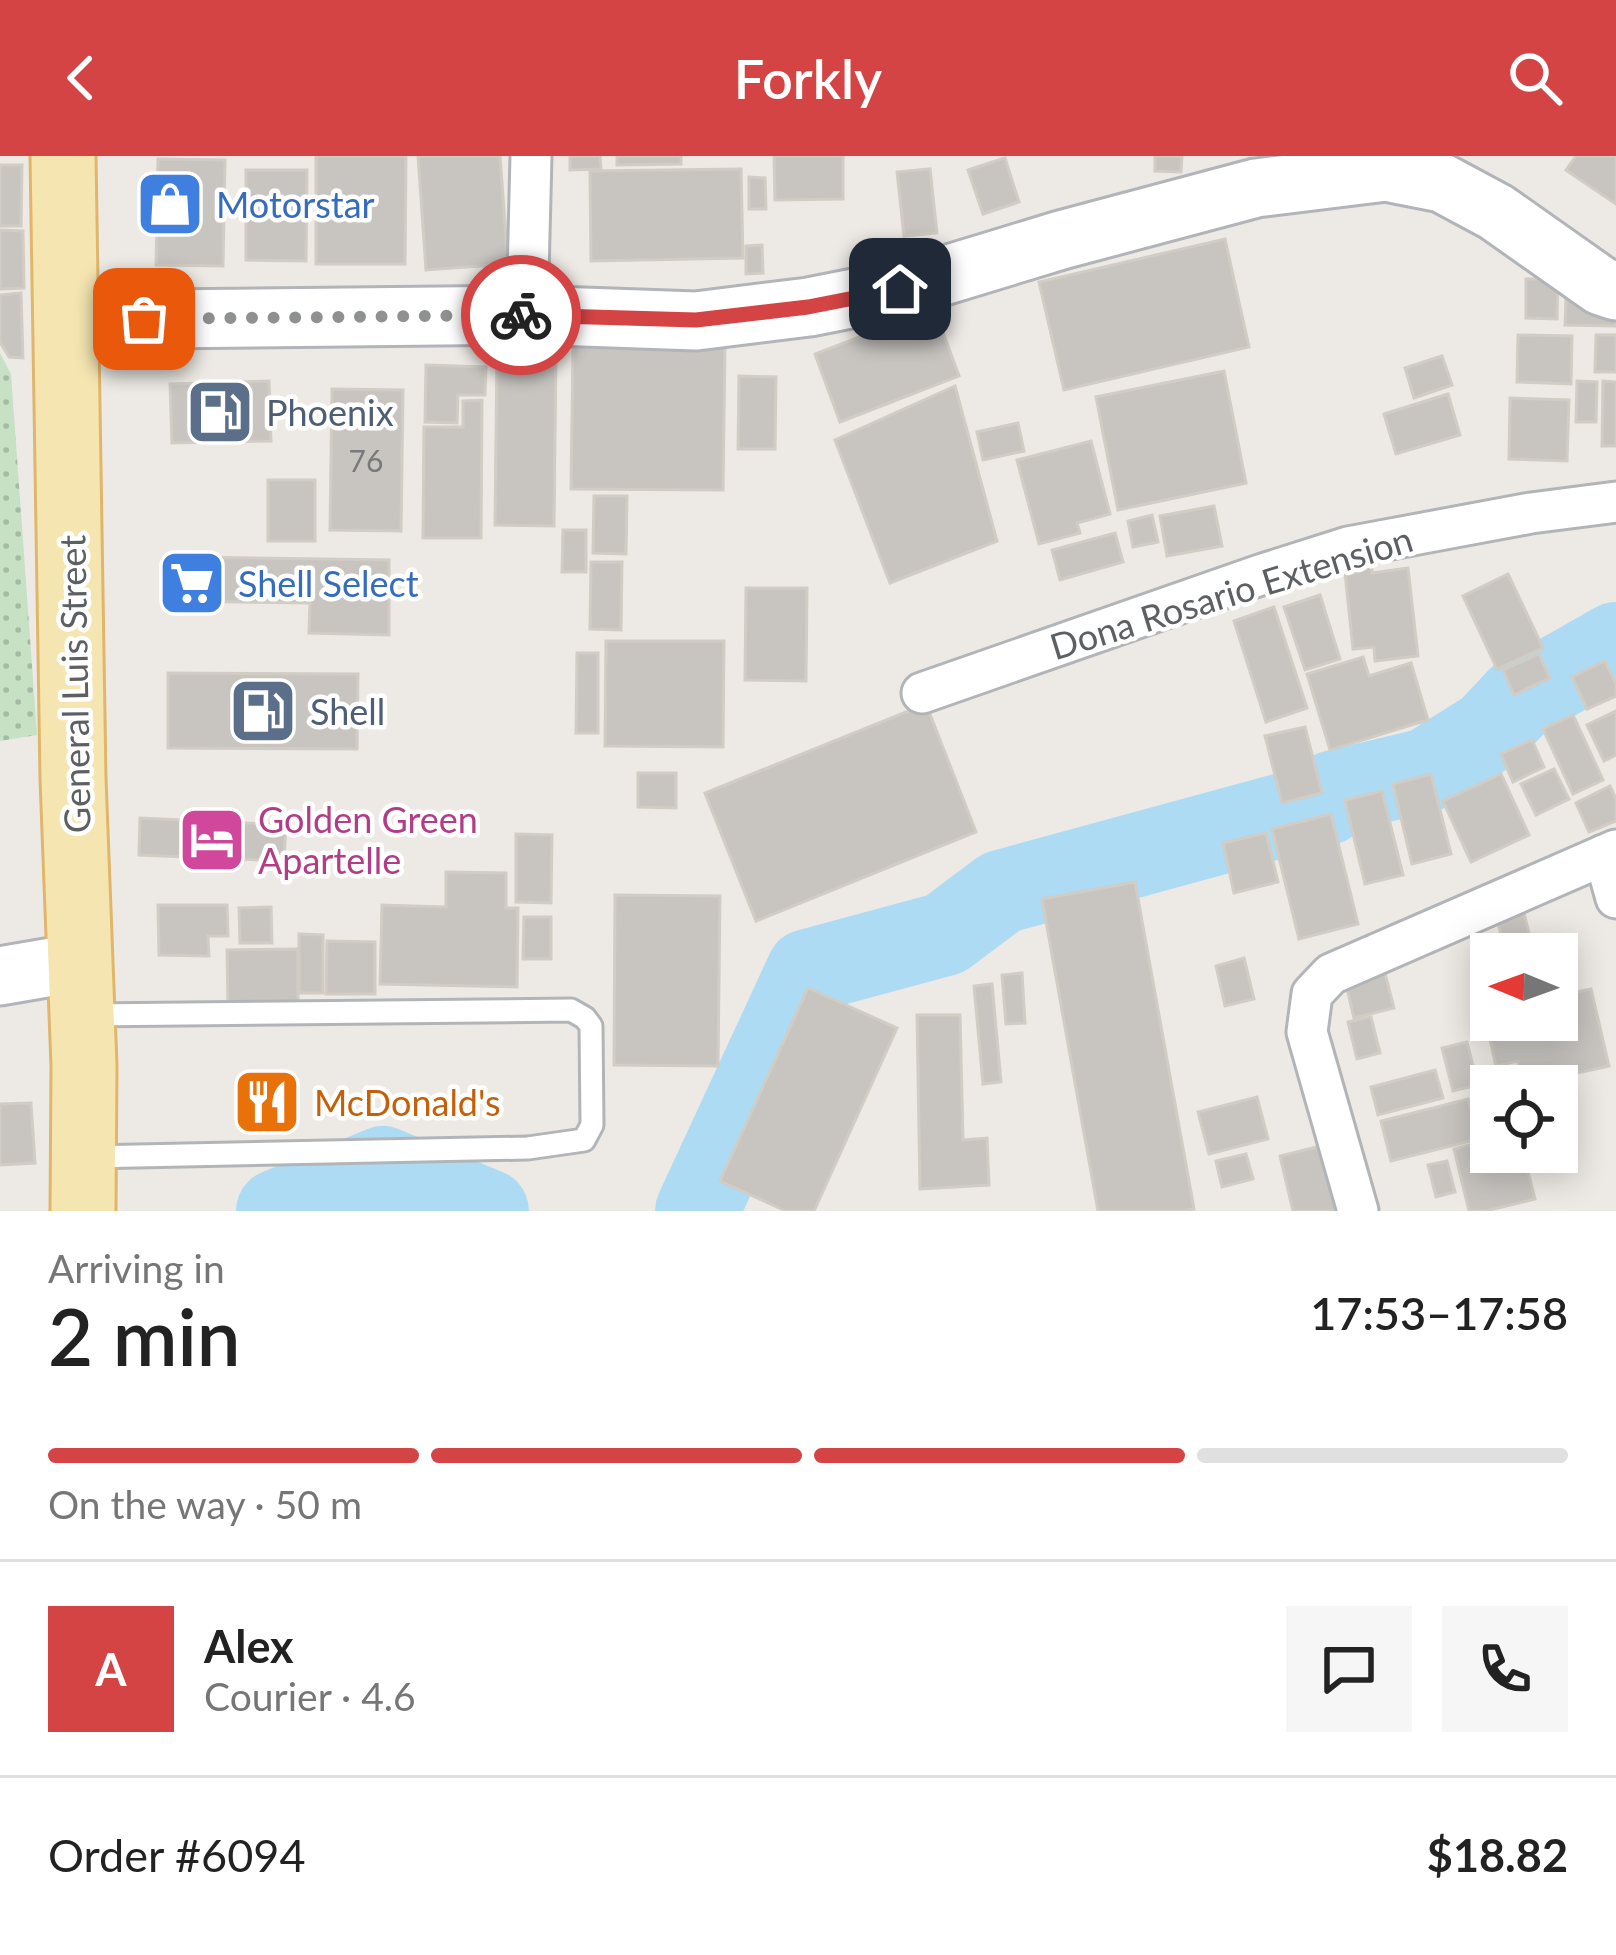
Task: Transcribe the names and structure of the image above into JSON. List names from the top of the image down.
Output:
{
  "streets": {
    "main road": ["General Luis Street"],
    "street": ["Dona Rosario Extension"]
  },
  "places": {
    "shop": ["Motorstar"],
    "fuel station": ["Phoenix", "Shell"],
    "supermarket": ["Shell Select"],
    "hotel": ["Golden Green Apartelle"],
    "restaurant": ["McDonald's"]
  },
  "house_numbers": ["76"],
  "north": "left",
  "page": {
    "header": "Forkly",
    "heading": ["2 min", "Arriving in", "17:53–17:58"],
    "panel": [
      "Alex",
      "Courier · 4.6",
      "Order #6094",
      "$18.82"
    ],
    "bar": "On the way · 50 m",
    "round": "A"
  }
}
